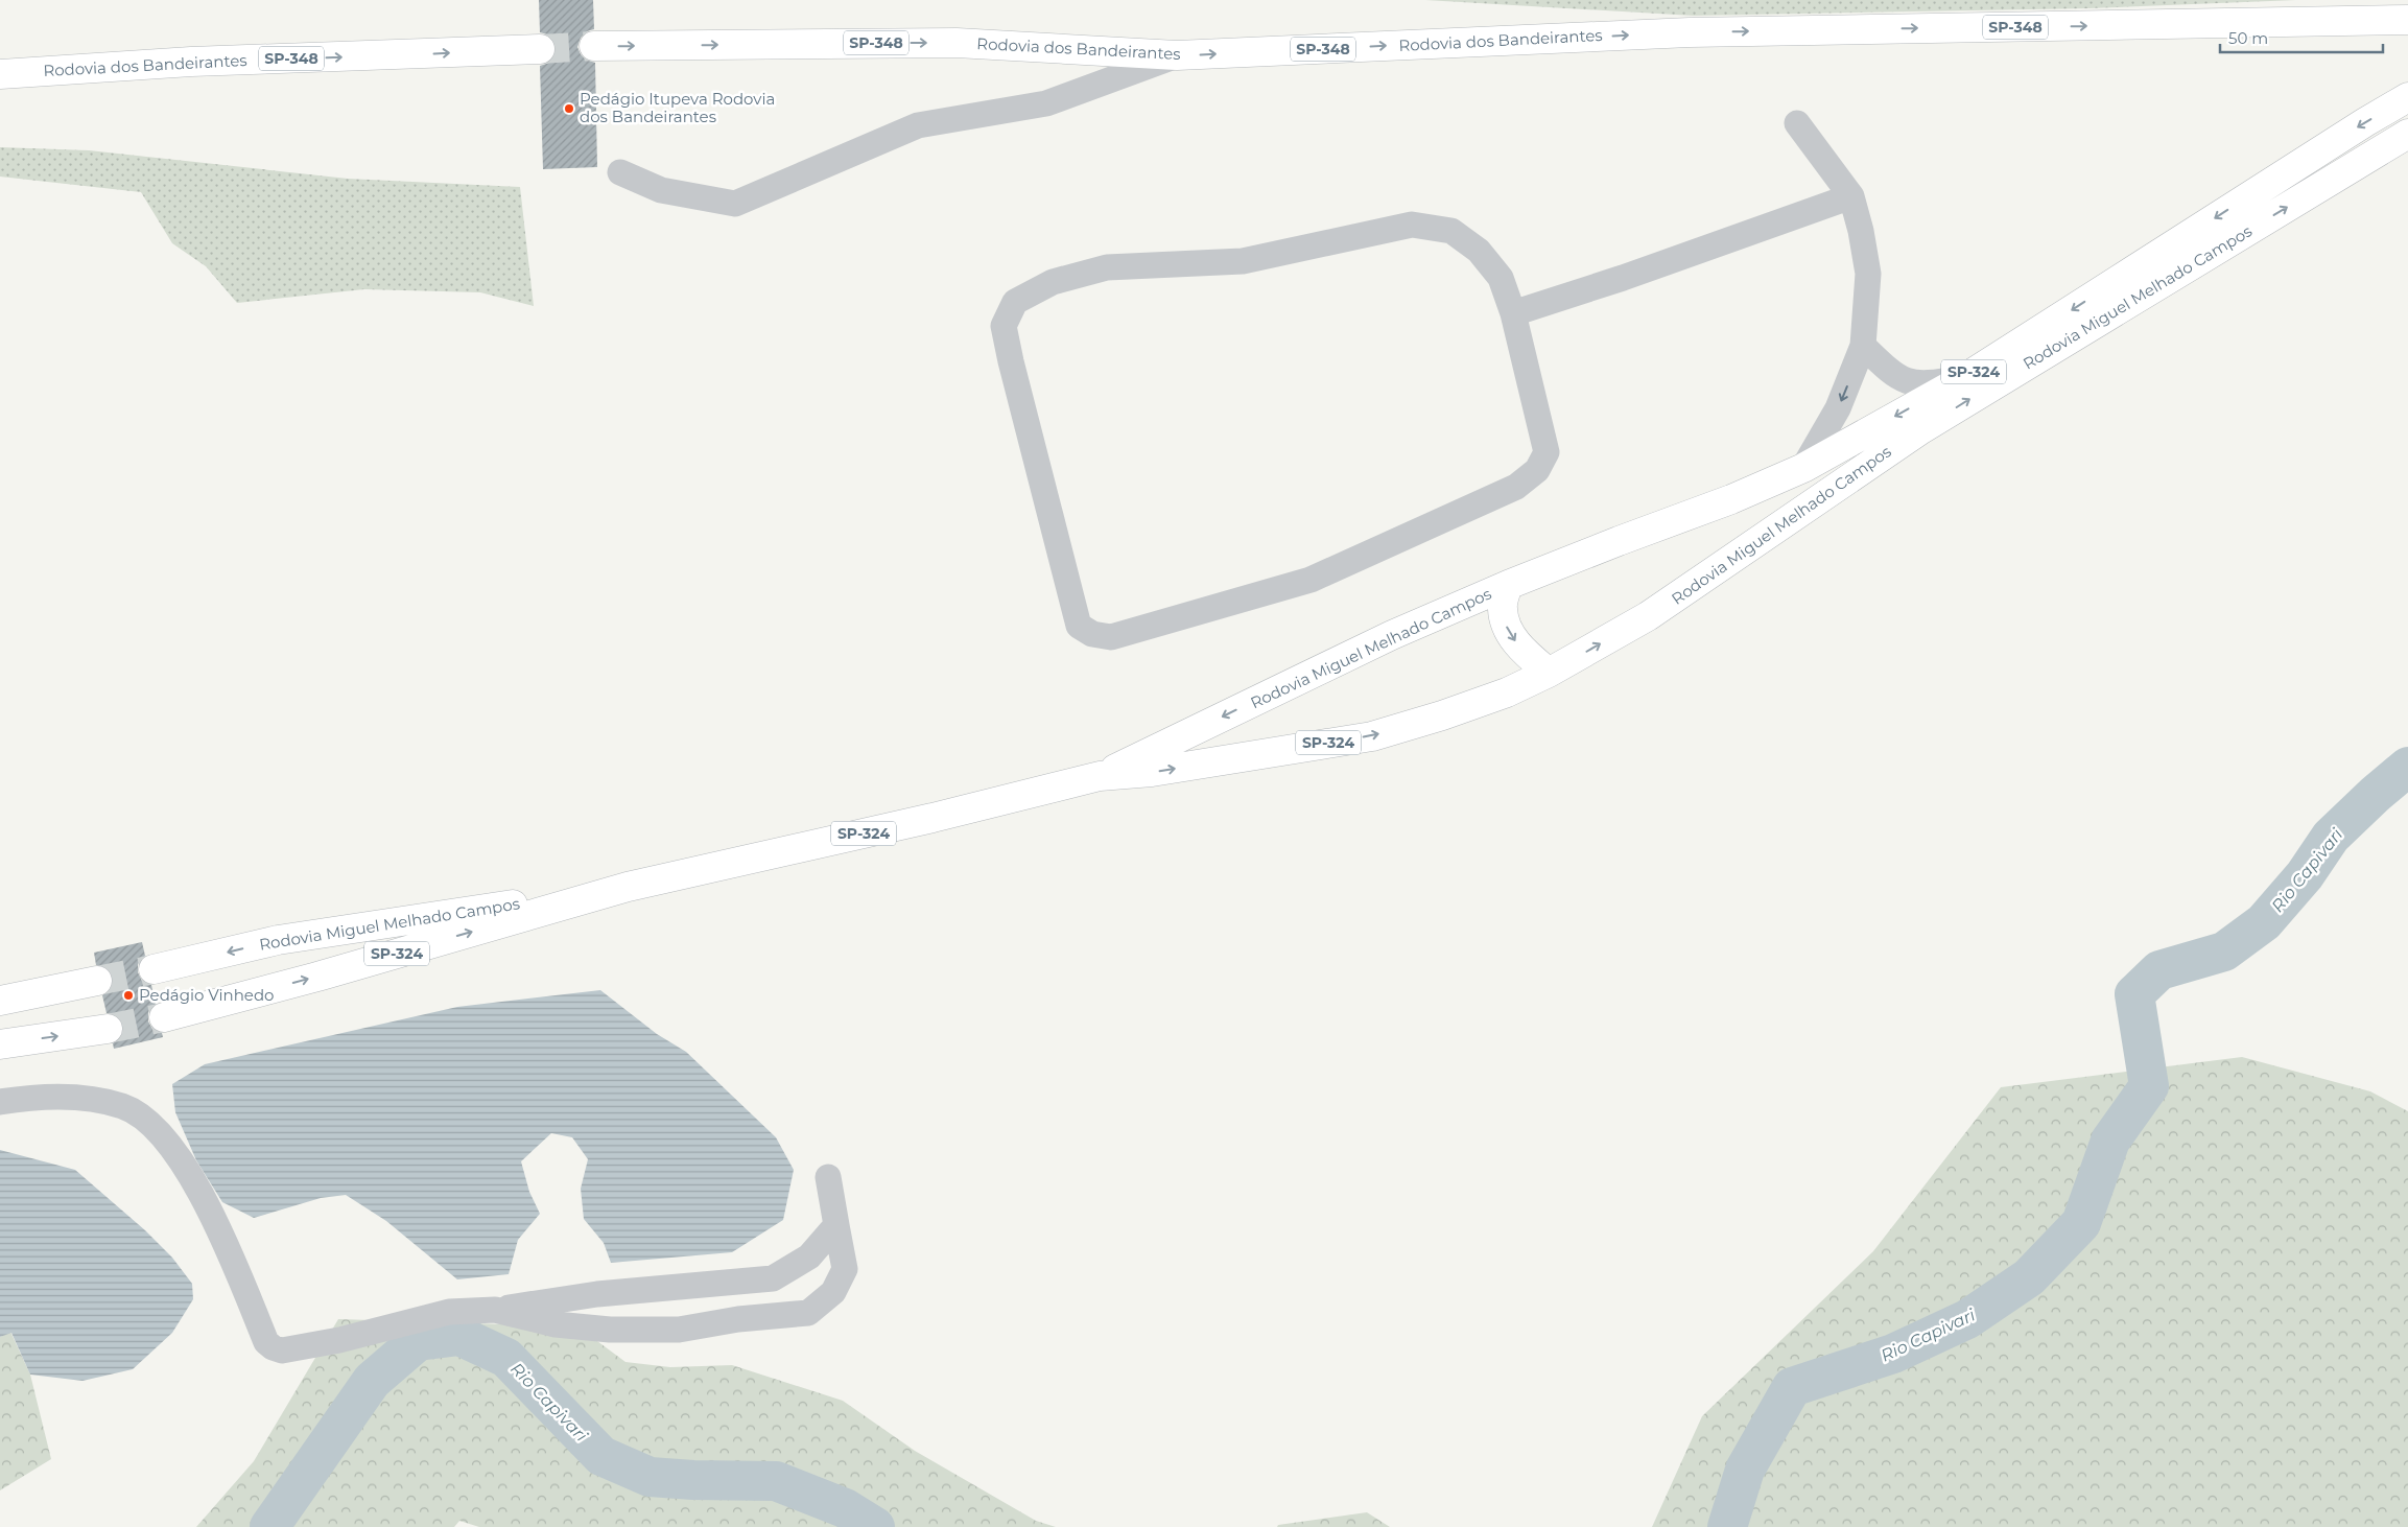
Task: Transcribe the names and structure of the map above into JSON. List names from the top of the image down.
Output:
{
  "streets": {
    "highway": [
      "SP-348",
      "Rodovia dos Bandeirantes",
      "Rodovia Miguel Melhado Campos",
      "SP-324"
    ]
  },
  "one_way": ["Rodovia dos Bandeirantes"],
  "water": ["Rio Capivari"],
  "places": ["Pedágio Itupeva Rodovia dos Bandeirantes", "Pedágio Vinhedo"],
  "scale_bar": "50 m"
}
